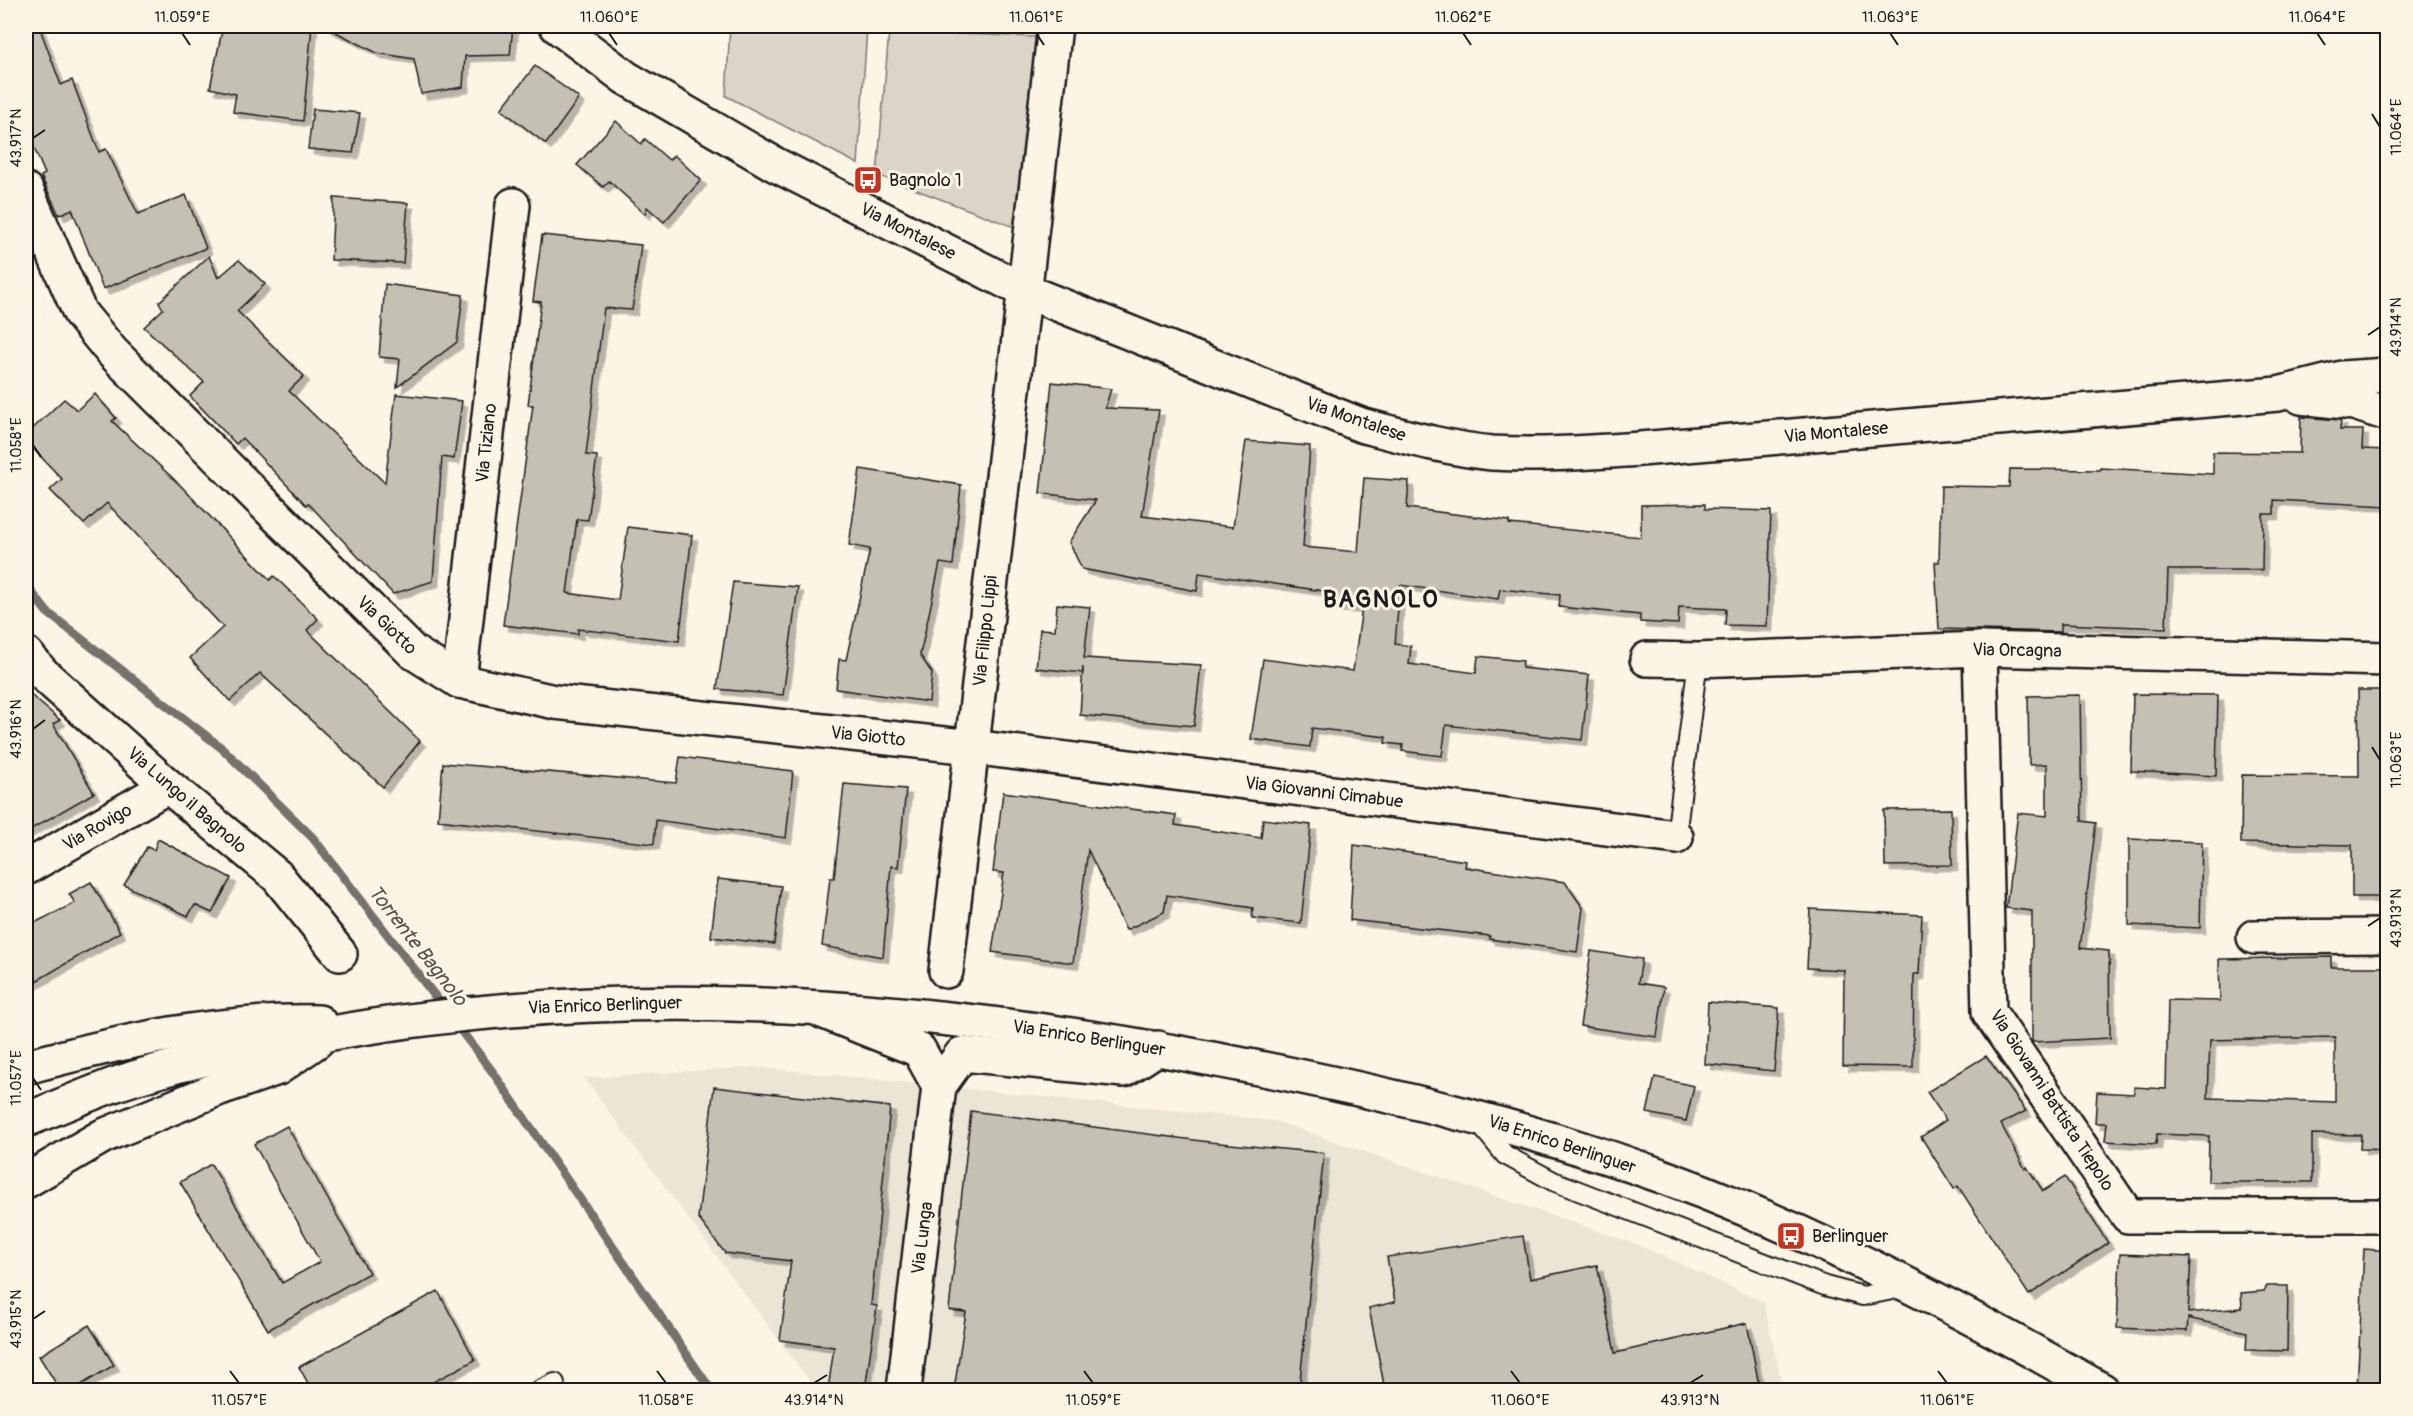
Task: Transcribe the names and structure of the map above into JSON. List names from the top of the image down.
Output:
{
  "streets": {
    "street": [
      "Via Montalese",
      "Via Tiziano",
      "Via Giotto",
      "Via Filippo Lippi",
      "Via Orcagna",
      "Via Giovanni Cimabue",
      "Via Lungo il Bagnolo",
      "Via Rovigo",
      "Via Enrico Berlinguer",
      "Via Giovanni Battista Tiepolo",
      "Via Lunga"
    ]
  },
  "crossings": [
    ["Via Montalese", "Via Filippo Lippi"],
    ["Via Tiziano", "Via Giotto"],
    ["Via Giotto", "Via Filippo Lippi"],
    ["Via Giotto", "Via Giovanni Cimabue"],
    ["Via Filippo Lippi", "Via Giovanni Cimabue"],
    ["Via Orcagna", "Via Giovanni Battista Tiepolo"],
    ["Via Lungo il Bagnolo", "Via Rovigo"]
  ],
  "districts": ["BAGNOLO"],
  "water": ["Torrente Bagnolo"],
  "places": {
    "bus stop": ["Bagnolo 1", "Berlinguer"]
  },
  "coordinates": [
    "11.059°E",
    "11.060°E",
    "11.061°E",
    "11.062°E",
    "11.063°E",
    "11.064°E",
    "43.917°N",
    "43.914°N",
    "11.058°E",
    "43.916°N",
    "43.913°N",
    "11.057°E",
    "43.915°N"
  ]
}
